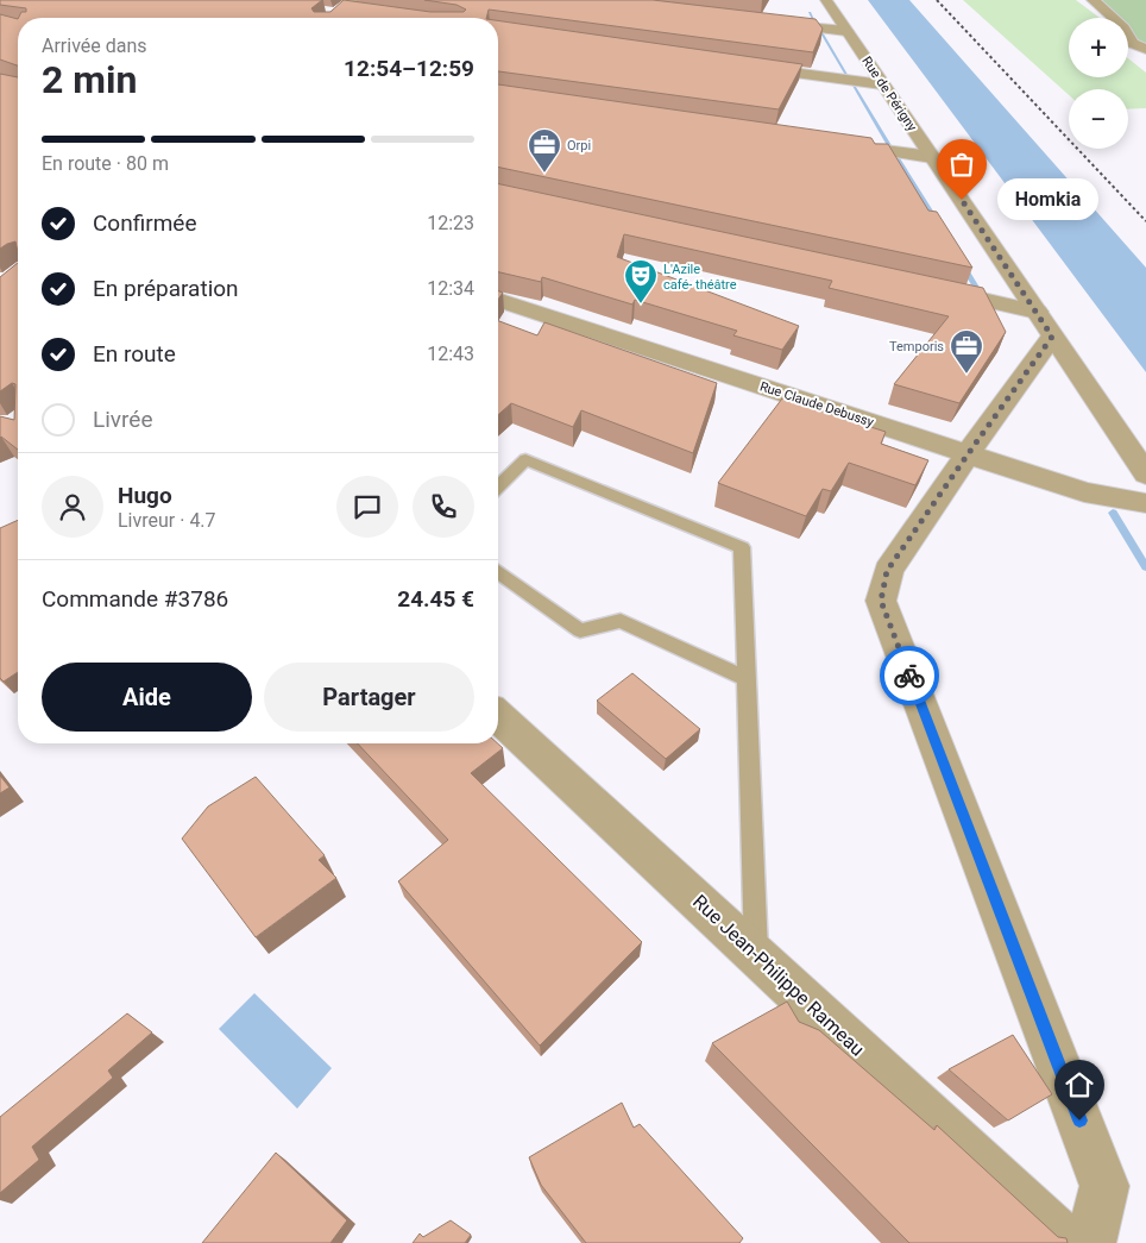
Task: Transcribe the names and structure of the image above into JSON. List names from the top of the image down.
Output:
{
  "streets": {
    "street": ["Rue de Périgny", "Rue Claude Debussy", "Rue Jean-Philippe Rameau"]
  },
  "places": {
    "office": ["Orpi", "Temporis"],
    "other": ["Homkia"],
    "theatre": ["L'Azile café- théâtre"]
  },
  "page": {
    "map_buttons": ["+", "−"],
    "heading": ["2 min", "Arrivée dans", "12:54–12:59"],
    "panel": [
      "Hugo",
      "Livreur · 4.7",
      "Commande #3786",
      "24.45 €"
    ],
    "bar": "En route · 80 m",
    "bubble": "Homkia",
    "list": [
      ["Confirmée", "12:23"],
      ["En préparation", "12:34"],
      ["En route", "12:43"],
      "Livrée"
    ],
    "buttons": ["Aide", "Partager"]
  }
}
